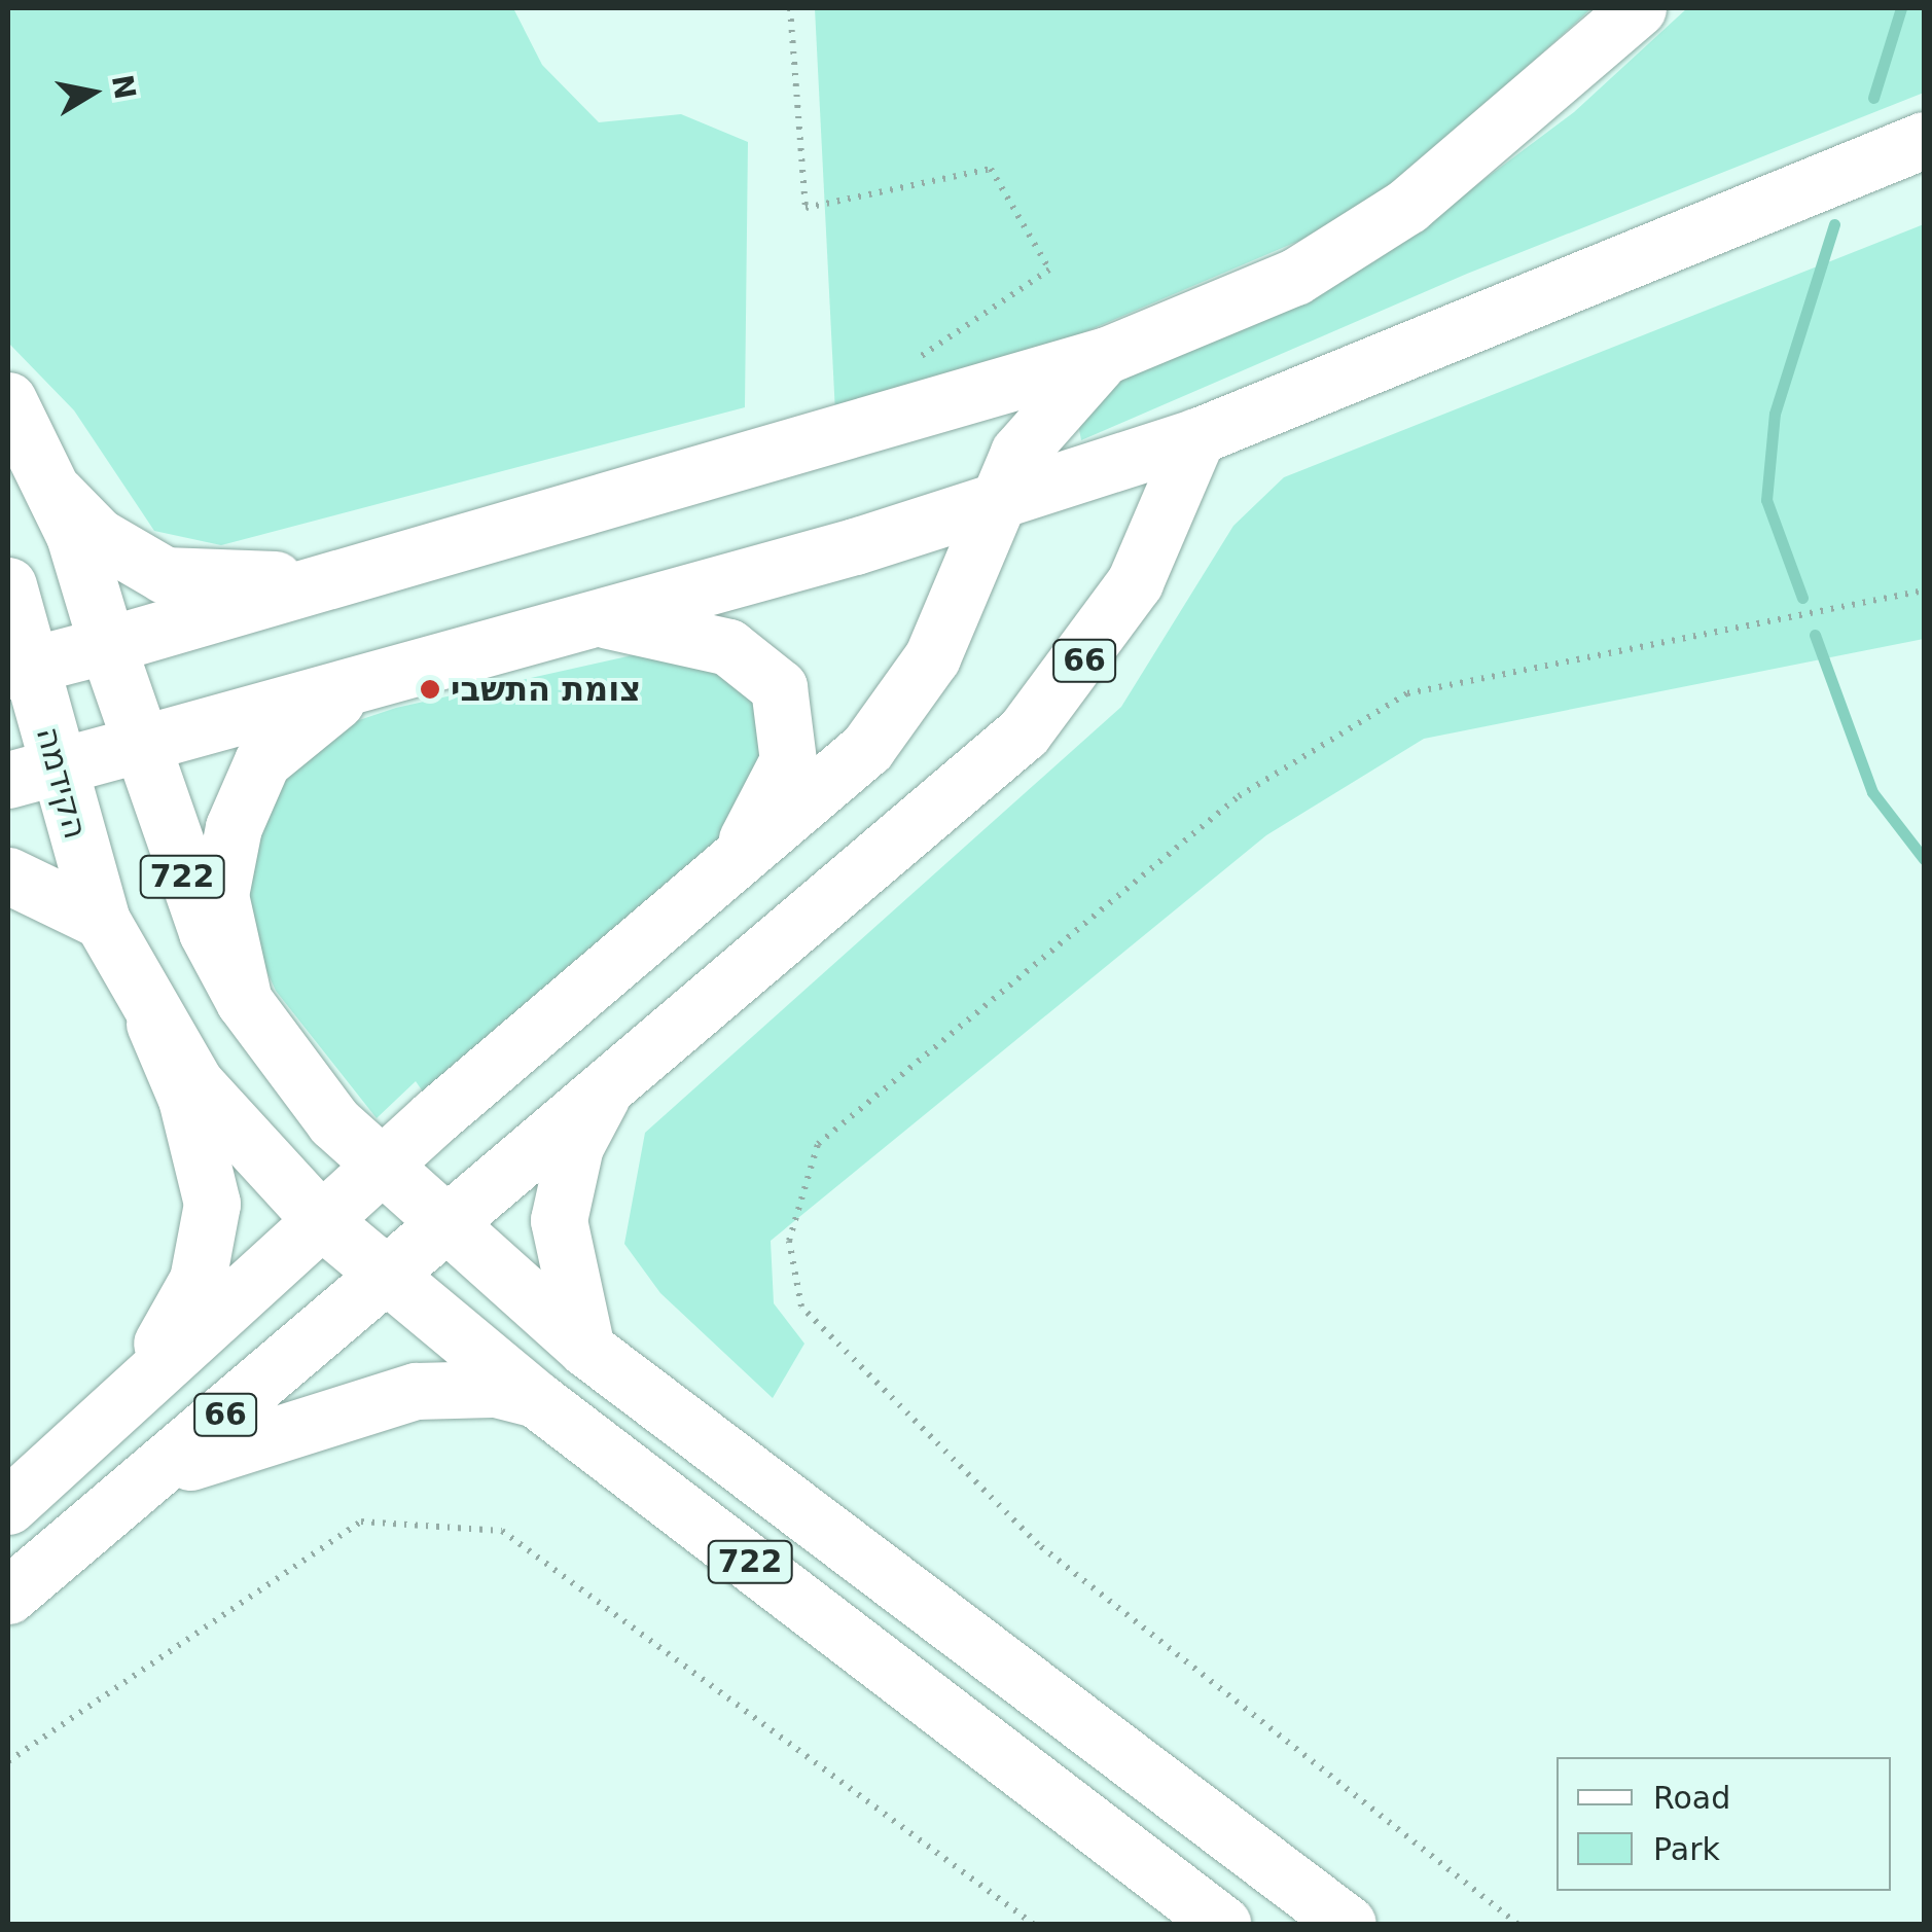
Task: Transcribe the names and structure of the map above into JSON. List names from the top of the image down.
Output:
{
  "streets": {
    "main road": ["66", "הקידמה", "722"]
  },
  "crossings": [
    ["66", "722"],
    ["הקידמה", "722"]
  ],
  "places": ["צומת התשבי"],
  "legend": ["Road", "Park"],
  "north": "right"
}
